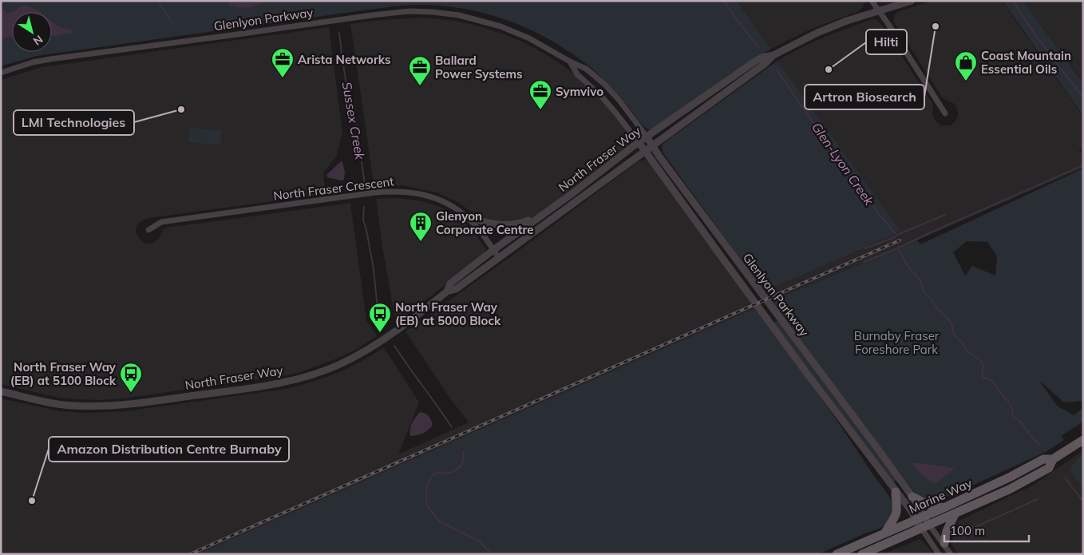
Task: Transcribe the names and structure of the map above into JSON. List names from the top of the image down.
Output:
{
  "streets": {
    "main road": ["Marine Way"],
    "street": ["Glenlyon Parkway", "North Fraser Way", "North Fraser Crescent"]
  },
  "crossings": [
    ["Glenlyon Parkway", "North Fraser Way"],
    ["Glenlyon Parkway", "Marine Way"],
    ["North Fraser Way", "North Fraser Crescent"]
  ],
  "water": ["Sussex Creek", "Glen-Lyon Creek"],
  "parks": ["Burnaby Fraser Foreshore Park"],
  "places": {
    "other": [
      "Artron Biosearch",
      "Hilti",
      "LMI Technologies",
      "Amazon Distribution Centre Burnaby"
    ],
    "office": ["Arista Networks", "Ballard Power Systems", "Symvivo"],
    "shop": ["Coast Mountain Essential Oils"],
    "building": ["Glenyon Corporate Centre"],
    "bus stop": ["North Fraser Way (EB) at 5000 Block", "North Fraser Way (EB) at 5100 Block"]
  },
  "scale_bar": "100 m",
  "north": "bottom right"
}
